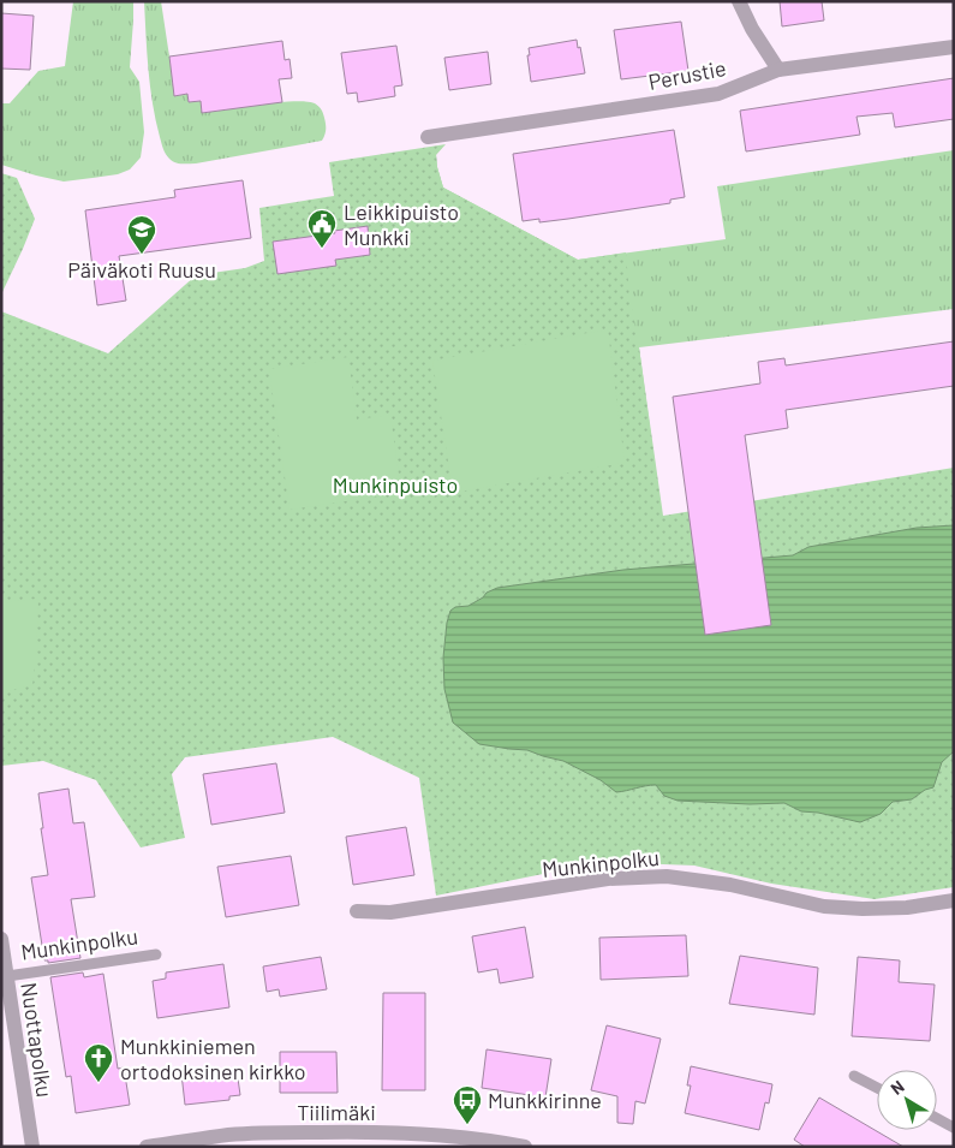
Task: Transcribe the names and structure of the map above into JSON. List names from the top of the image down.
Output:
{
  "streets": {
    "street": [
      "Perustie",
      "Munkinpolku",
      "Nuottapolku",
      "Tiilimäki"
    ]
  },
  "crossings": [
    ["Munkinpolku", "Nuottapolku"]
  ],
  "parks": ["Munkinpuisto"],
  "places": {
    "public building": ["Leikkipuisto Munkki"],
    "school or university": ["Päiväkoti Ruusu"],
    "church": ["Munkkiniemen ortodoksinen kirkko"],
    "bus stop": ["Munkkirinne"]
  },
  "north": "top left"
}
